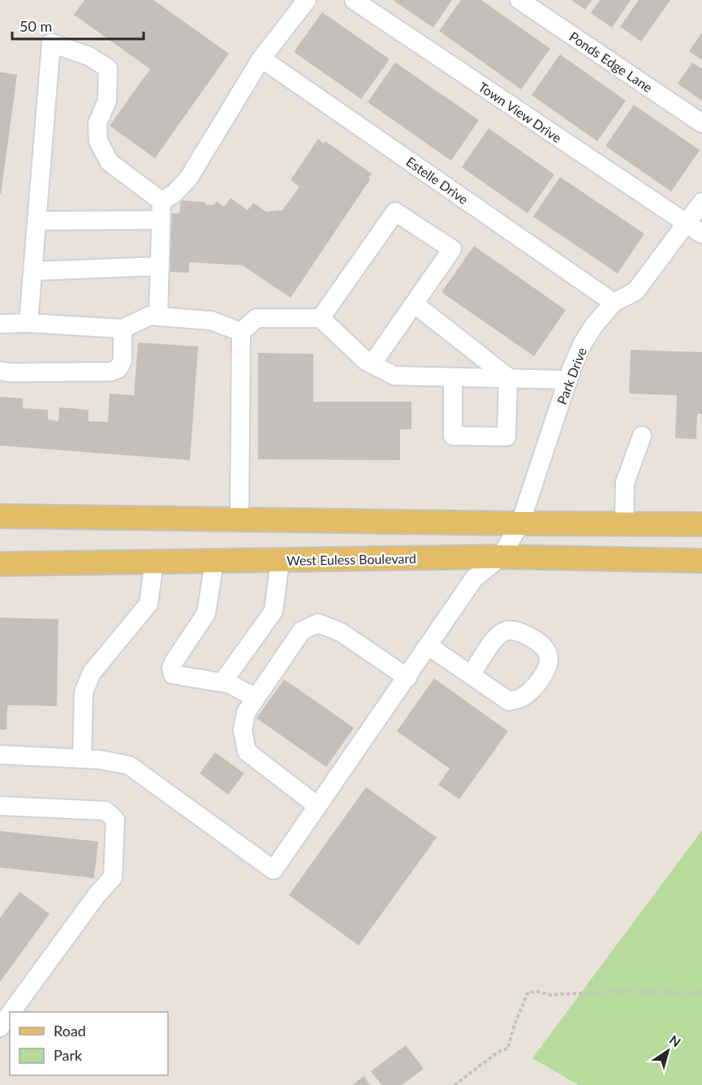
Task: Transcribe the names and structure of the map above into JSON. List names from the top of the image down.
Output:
{
  "streets": {
    "main road": ["West Euless Boulevard"],
    "street": [
      "Ponds Edge Lane",
      "Town View Drive",
      "Estelle Drive",
      "Park Drive"
    ]
  },
  "crossings": [
    ["Town View Drive", "Park Drive"],
    ["Estelle Drive", "Park Drive"],
    ["Park Drive", "West Euless Boulevard"]
  ],
  "legend": ["Road", "Park"],
  "scale_bar": "50 m",
  "north": "top right"
}
